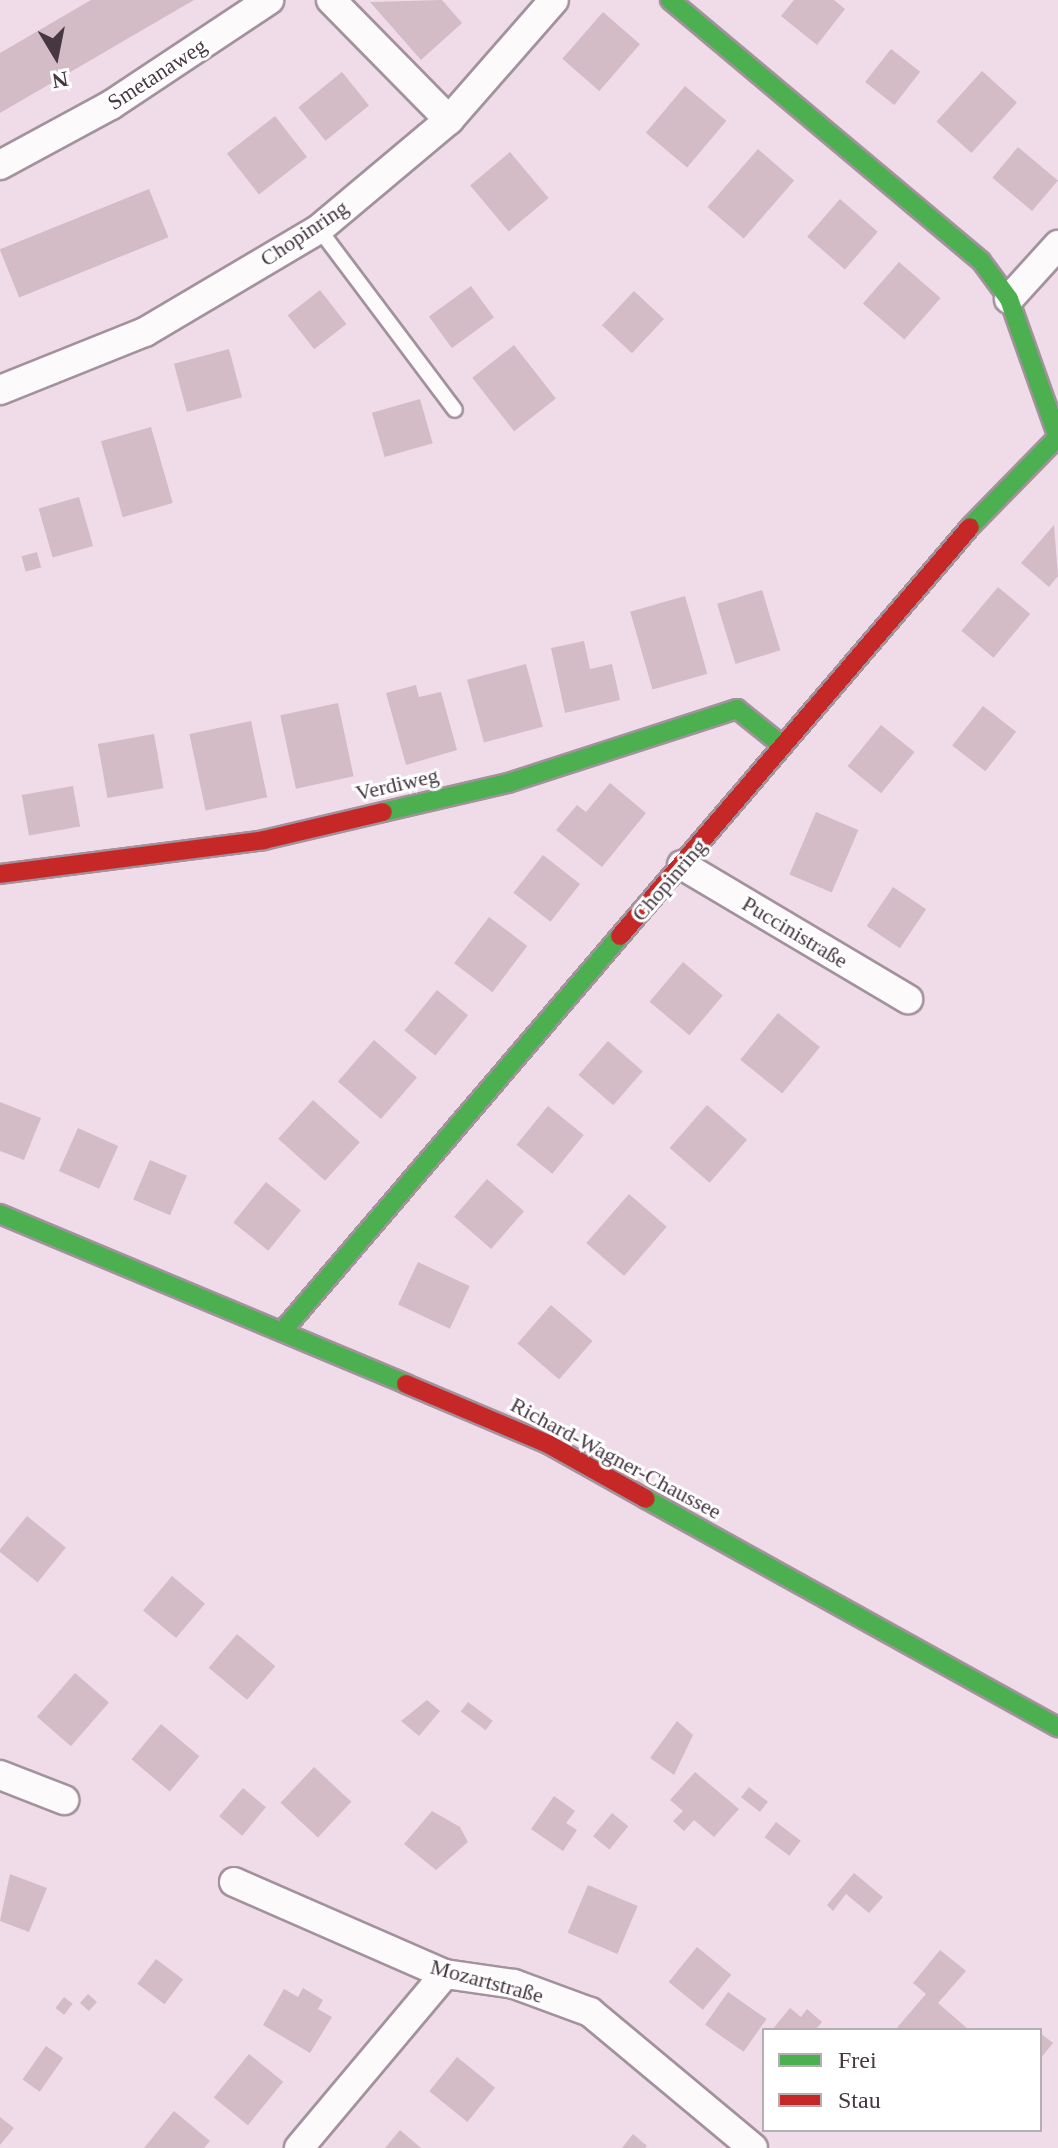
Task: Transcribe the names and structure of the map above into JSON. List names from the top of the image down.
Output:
{
  "streets": {
    "street": [
      "Smetanaweg",
      "Chopinring",
      "Verdiweg",
      "Puccinistraße",
      "Richard-Wagner-Chaussee",
      "Mozartstraße"
    ]
  },
  "crossings": [
    ["Chopinring", "Verdiweg"],
    ["Chopinring", "Puccinistraße"],
    ["Chopinring", "Richard-Wagner-Chaussee"]
  ],
  "legend": ["Frei", "Stau"],
  "north": "bottom"
}
